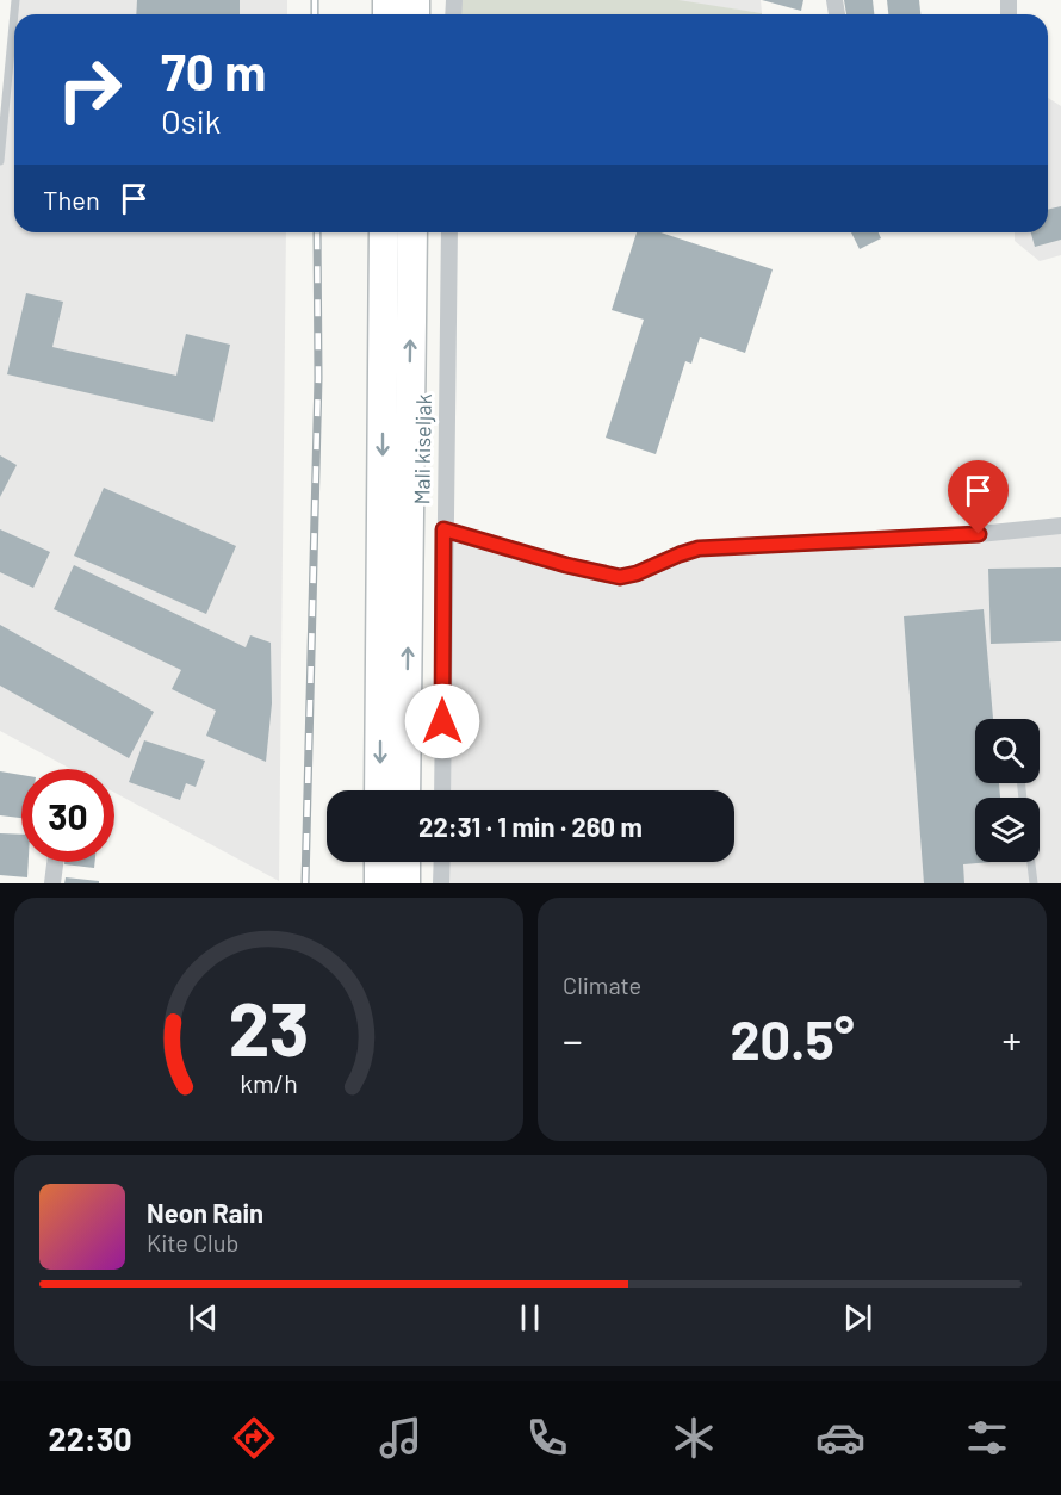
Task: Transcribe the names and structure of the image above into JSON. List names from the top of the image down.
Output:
{
  "streets": {
    "street": ["Mali kiseljak"]
  },
  "page": {
    "turn": ["70 m", "Osik"],
    "then": "Then",
    "limit": "30",
    "trip": "22:31 · 1 min · 260 m",
    "tile": "Climate",
    "heat": ["−", "20.5°", "+"],
    "song": ["Neon Rain", "Kite Club"],
    "tabs": "22:30",
    "gauge": ["23", "km/h"]
  }
}
